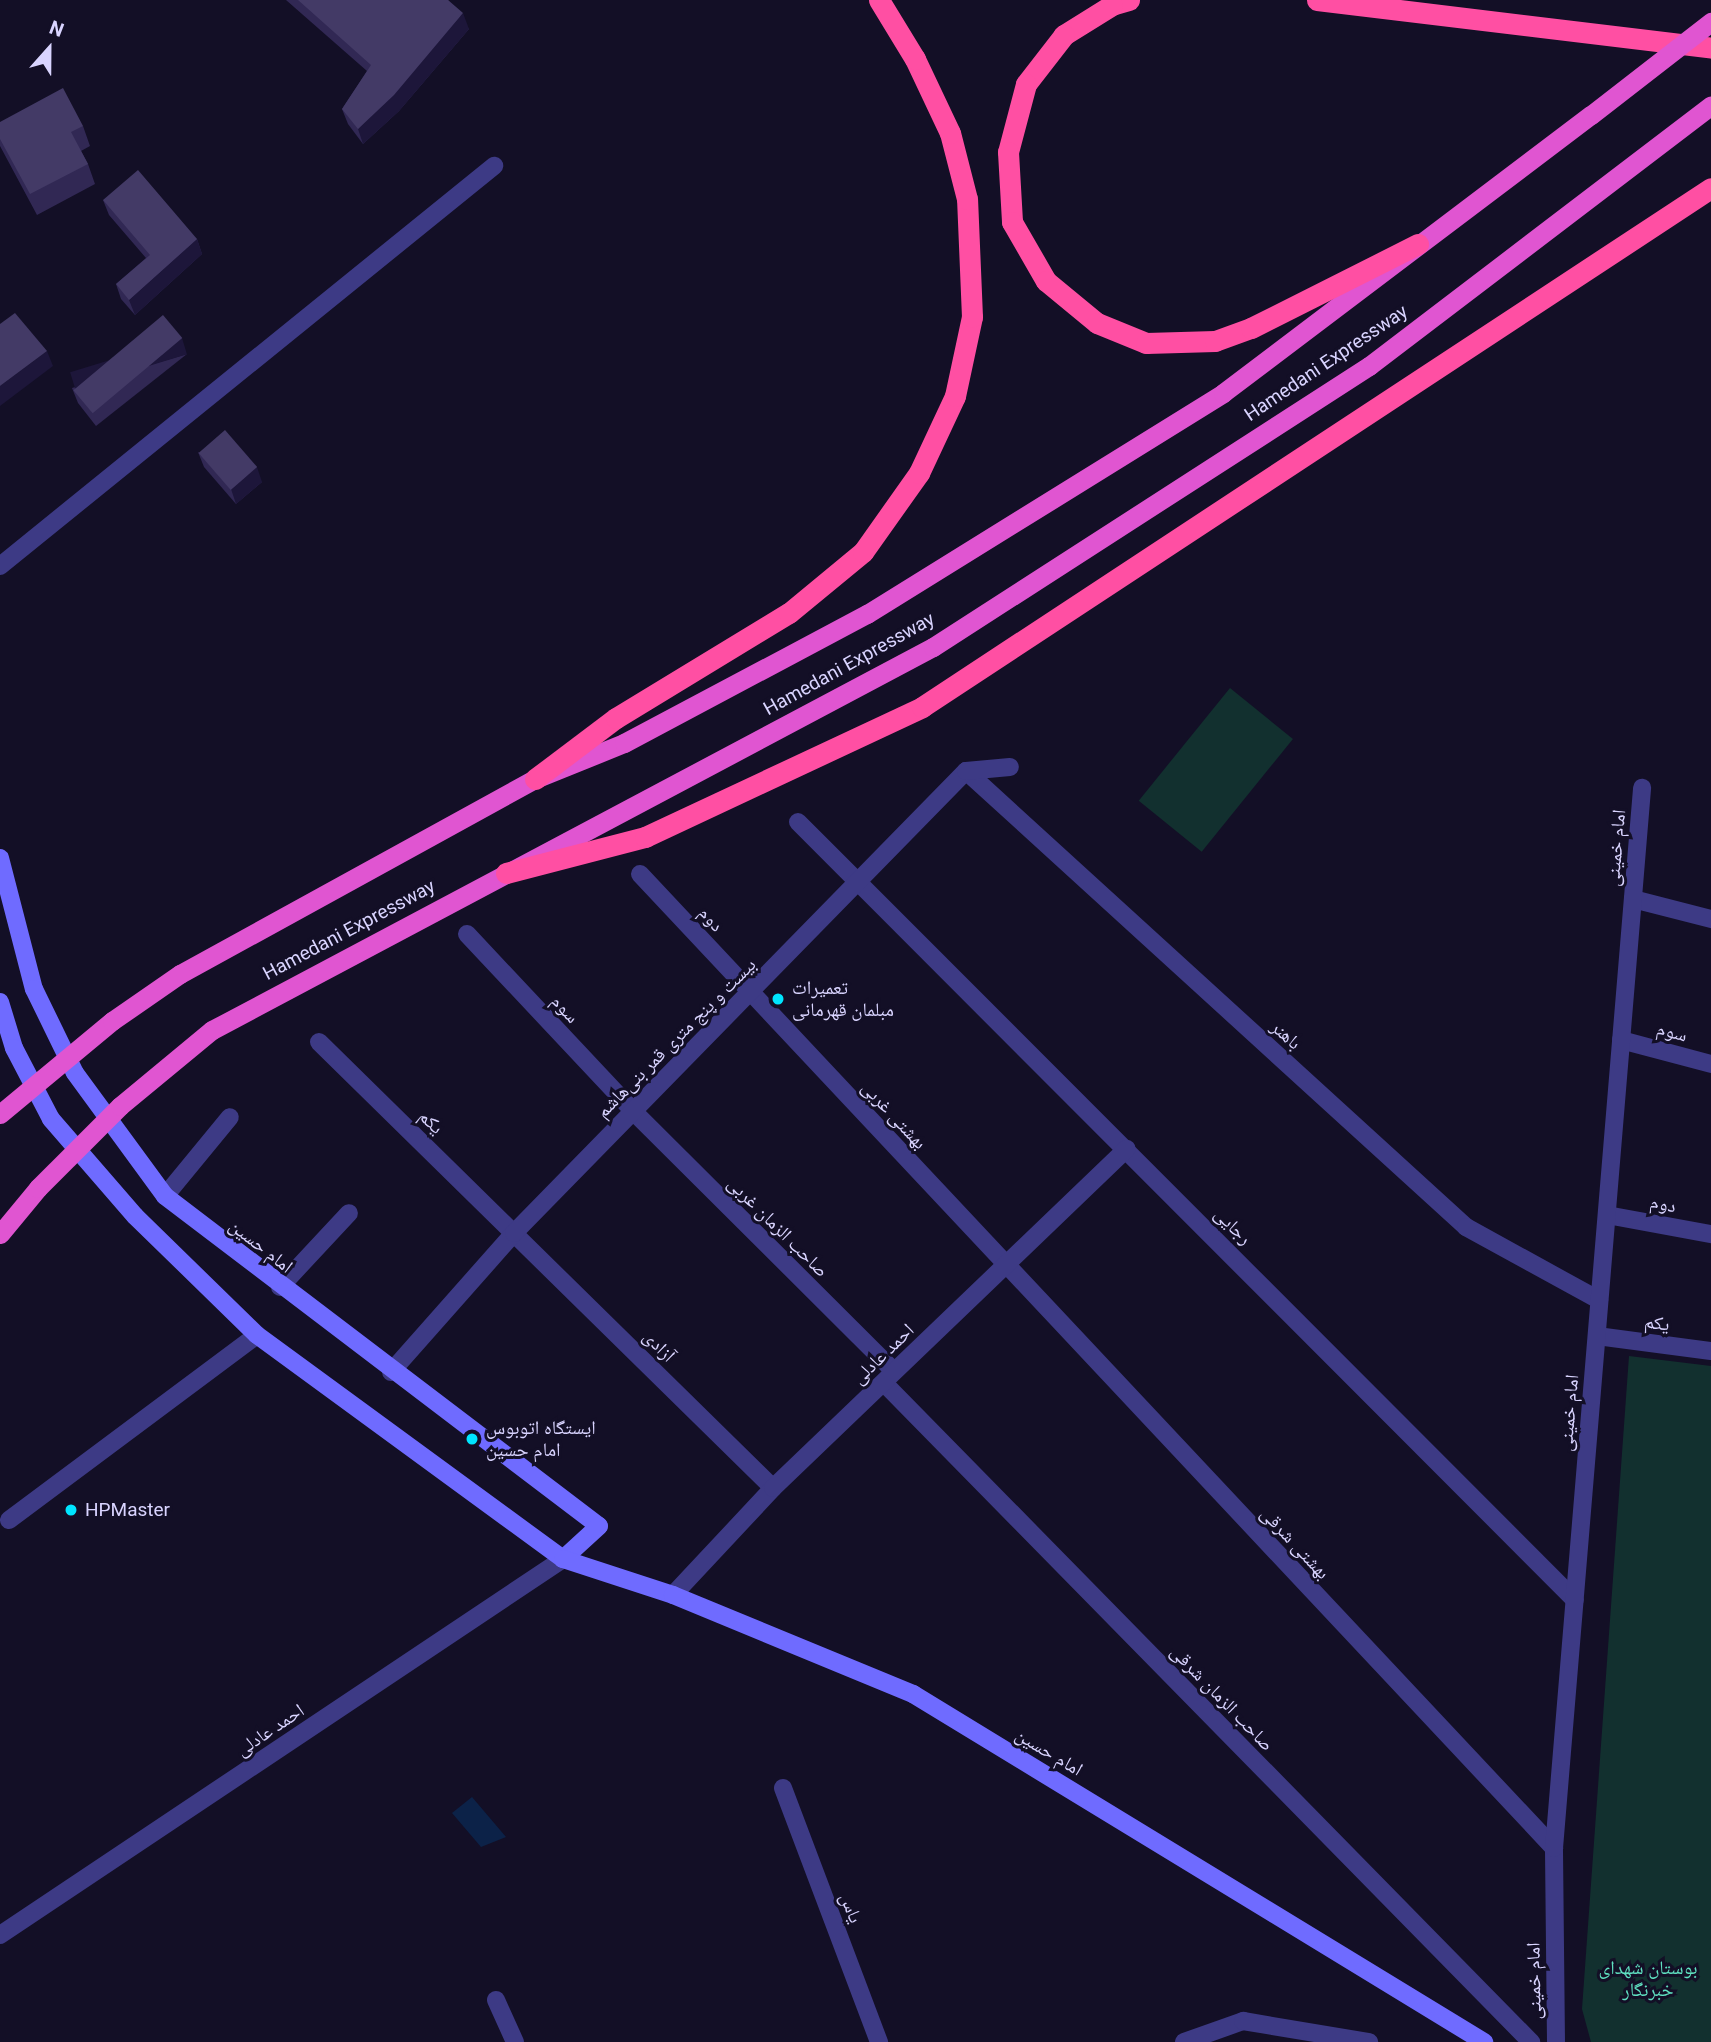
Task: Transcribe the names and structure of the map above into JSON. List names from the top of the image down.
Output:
{
  "streets": {
    "highway": ["Hamedani Expressway"],
    "main road": ["امام حسین"],
    "street": [
      "امام خمینی",
      "دوم",
      "سوم",
      "باهنر",
      "بیست و پنج متری قمر بنی‌هاشم",
      "بهشتی غربی",
      "یکم",
      "رجایی",
      "صاحب الزمان غربی",
      "آزادی",
      "احمد عادلی",
      "بهشتی شرقی",
      "صاحب الزمان شرقی",
      "یاس"
    ]
  },
  "crossings": [
    ["امام خمینی", "دوم"],
    ["امام خمینی", "سوم"],
    ["امام خمینی", "باهنر"],
    ["امام خمینی", "یکم"],
    ["امام خمینی", "رجایی"],
    ["امام خمینی", "بهشتی شرقی"],
    ["دوم", "بیست و پنج متری قمر بنی‌هاشم"],
    ["دوم", "بهشتی غربی"],
    ["سوم", "بیست و پنج متری قمر بنی‌هاشم"],
    ["سوم", "صاحب الزمان غربی"],
    ["باهنر", "بیست و پنج متری قمر بنی‌هاشم"],
    ["بیست و پنج متری قمر بنی‌هاشم", "بهشتی غربی"],
    ["بیست و پنج متری قمر بنی‌هاشم", "یکم"],
    ["بیست و پنج متری قمر بنی‌هاشم", "رجایی"],
    ["بیست و پنج متری قمر بنی‌هاشم", "صاحب الزمان غربی"],
    ["بیست و پنج متری قمر بنی‌هاشم", "امام حسین"],
    ["بیست و پنج متری قمر بنی‌هاشم", "آزادی"],
    ["بهشتی غربی", "احمد عادلی"],
    ["بهشتی غربی", "بهشتی شرقی"],
    ["یکم", "آزادی"],
    ["رجایی", "احمد عادلی"],
    ["صاحب الزمان غربی", "احمد عادلی"],
    ["صاحب الزمان غربی", "صاحب الزمان شرقی"],
    ["امام حسین", "احمد عادلی"],
    ["آزادی", "احمد عادلی"],
    ["احمد عادلی", "بهشتی شرقی"],
    ["احمد عادلی", "صاحب الزمان شرقی"]
  ],
  "parks": ["بوستان شهدای خبرنگار"],
  "places": ["تعمیرات مبلمان قهرمانی", "ایستگاه اتوبوس امام حسین", "HPMaster"],
  "north": "top"
}
